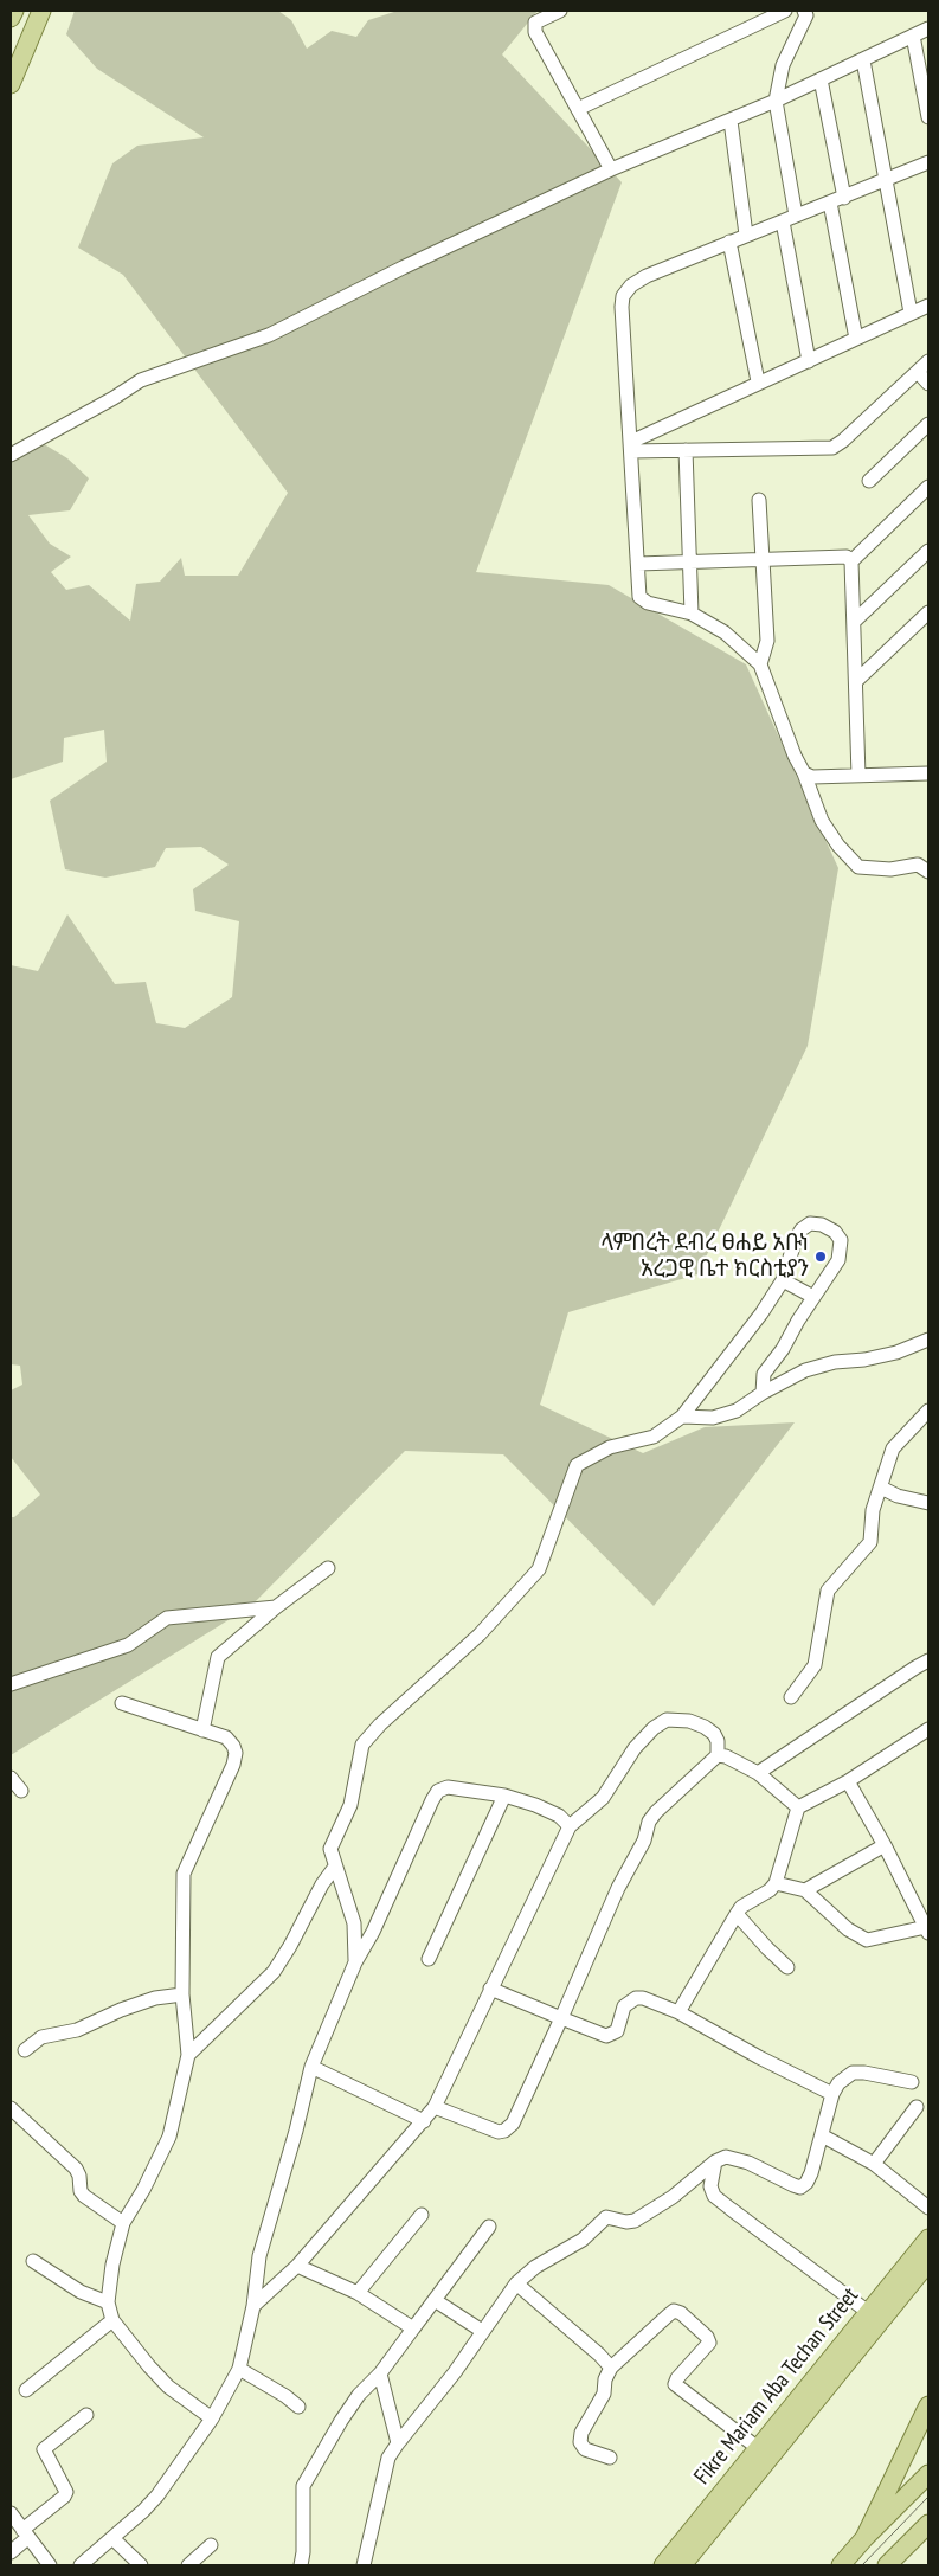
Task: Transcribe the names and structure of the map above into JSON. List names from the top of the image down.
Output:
{
  "streets": {
    "main road": ["Fikre Mariam Aba Techan Street"]
  },
  "places": ["ላምበረት ደብረ ፀሐይ አቡነ አረጋዊ ቤተ ክርስቲያን"]
}
